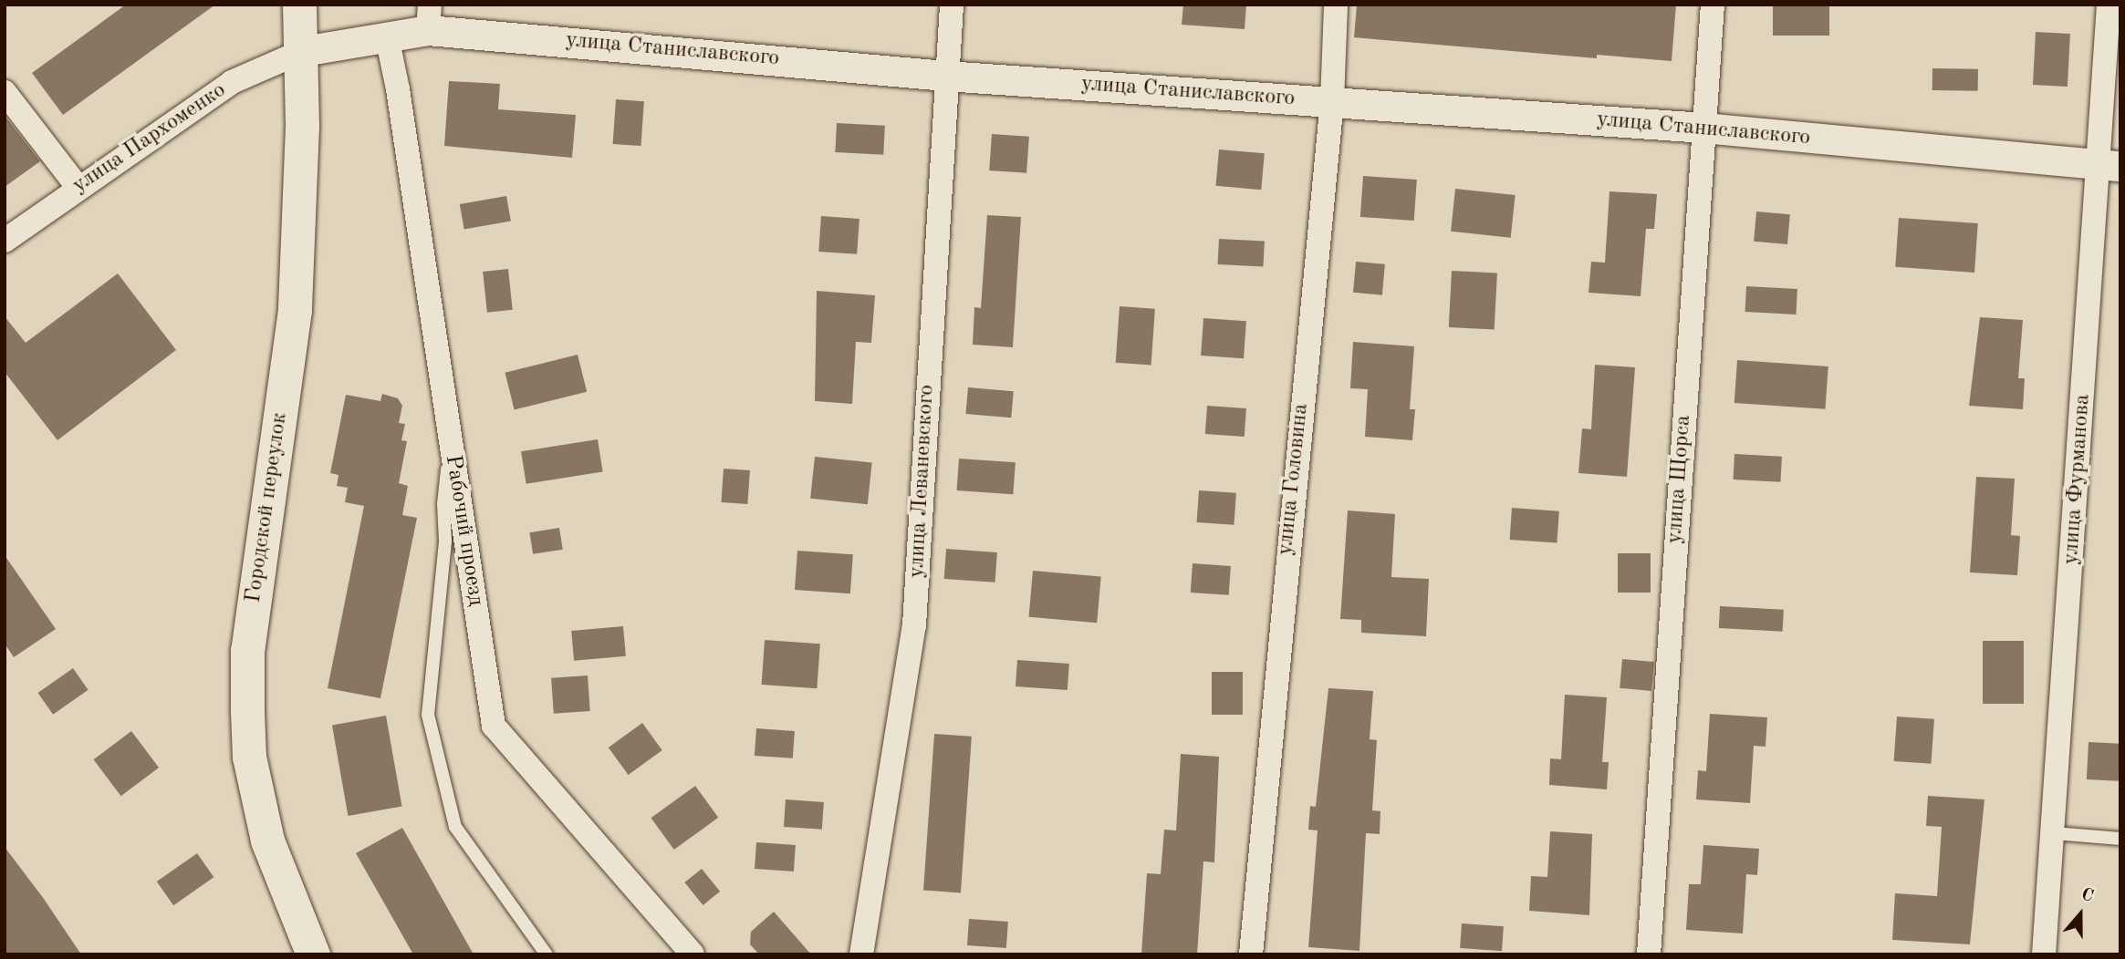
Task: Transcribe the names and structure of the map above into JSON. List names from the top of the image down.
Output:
{
  "streets": {
    "main road": ["Городской переулок"],
    "street": [
      "улица Станиславского",
      "улица Пархоменко",
      "улица Головина",
      "улица Щорса",
      "улица Фурманова",
      "улица Леваневского",
      "Рабочий проезд"
    ]
  },
  "crossings": [
    ["улица Станиславского", "улица Пархоменко"],
    ["улица Станиславского", "улица Головина"],
    ["улица Станиславского", "улица Щорса"],
    ["улица Станиславского", "улица Фурманова"],
    ["улица Станиславского", "улица Леваневского"],
    ["улица Станиславского", "Городской переулок"],
    ["улица Станиславского", "Рабочий проезд"],
    ["улица Пархоменко", "Городской переулок"]
  ],
  "north": "top"
}
